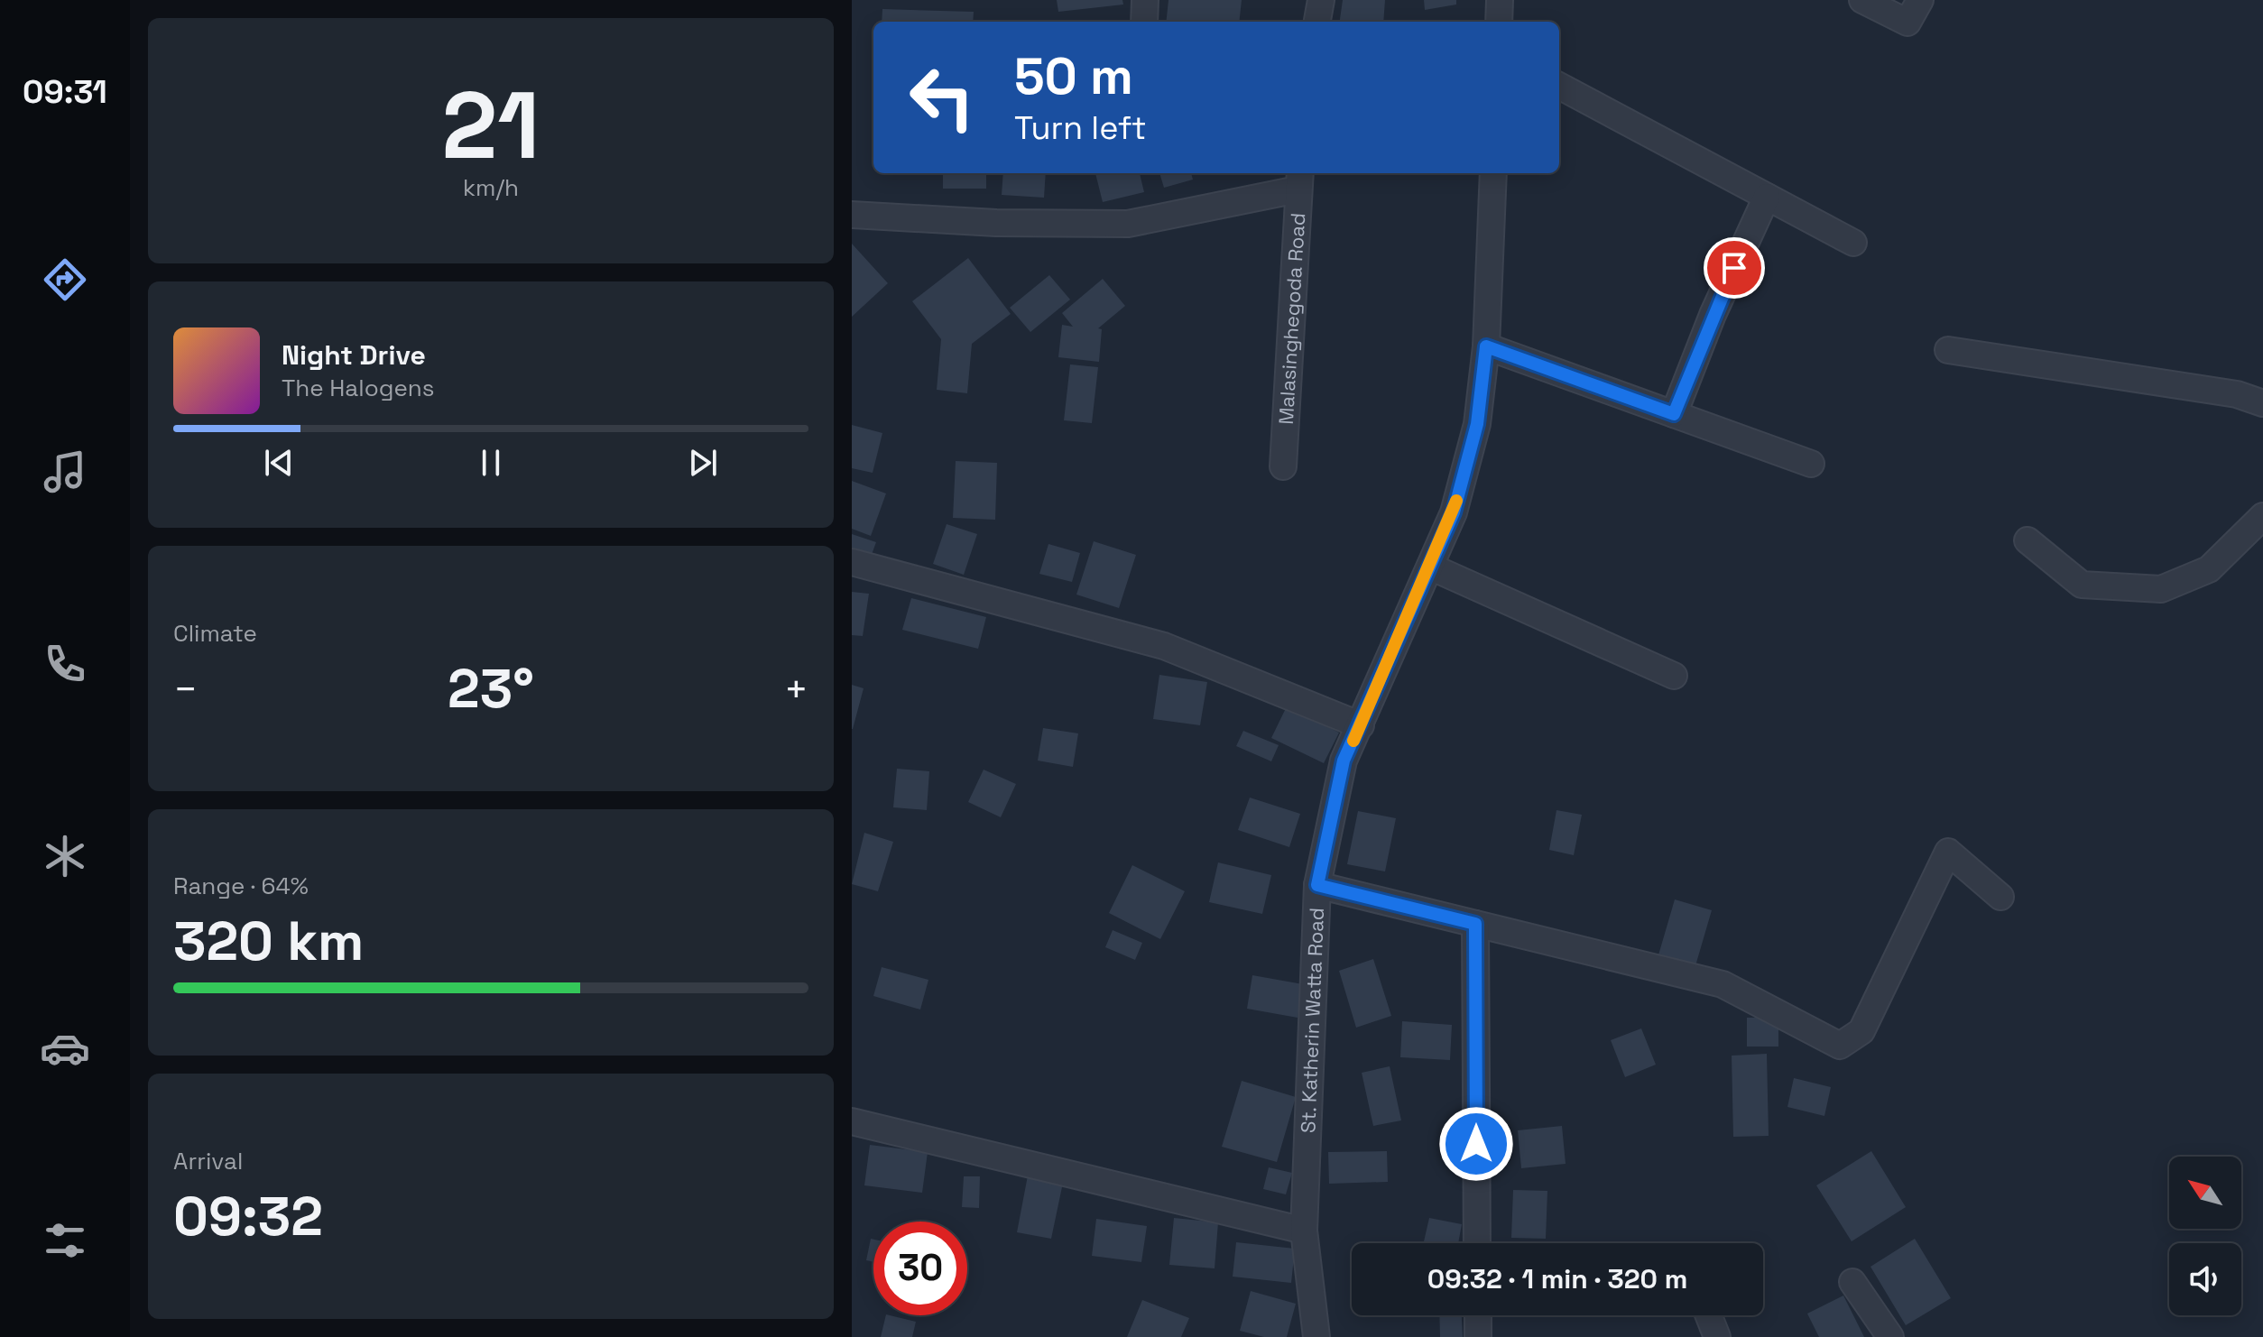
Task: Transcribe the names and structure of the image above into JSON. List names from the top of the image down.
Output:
{
  "streets": {
    "street": ["Malasinghegoda Road", "St. Katherin Watta Road"]
  },
  "north": "top left",
  "page": {
    "tabs": "09:31",
    "tile": [
      ["21", "km/h"],
      "Climate",
      ["Range · 64%", "320 km"],
      ["Arrival", "09:32"]
    ],
    "turn": ["50 m", "Turn left"],
    "song": ["Night Drive", "The Halogens"],
    "heat": ["−", "23°", "+"],
    "limit": "30",
    "trip": "09:32 · 1 min · 320 m"
  }
}
